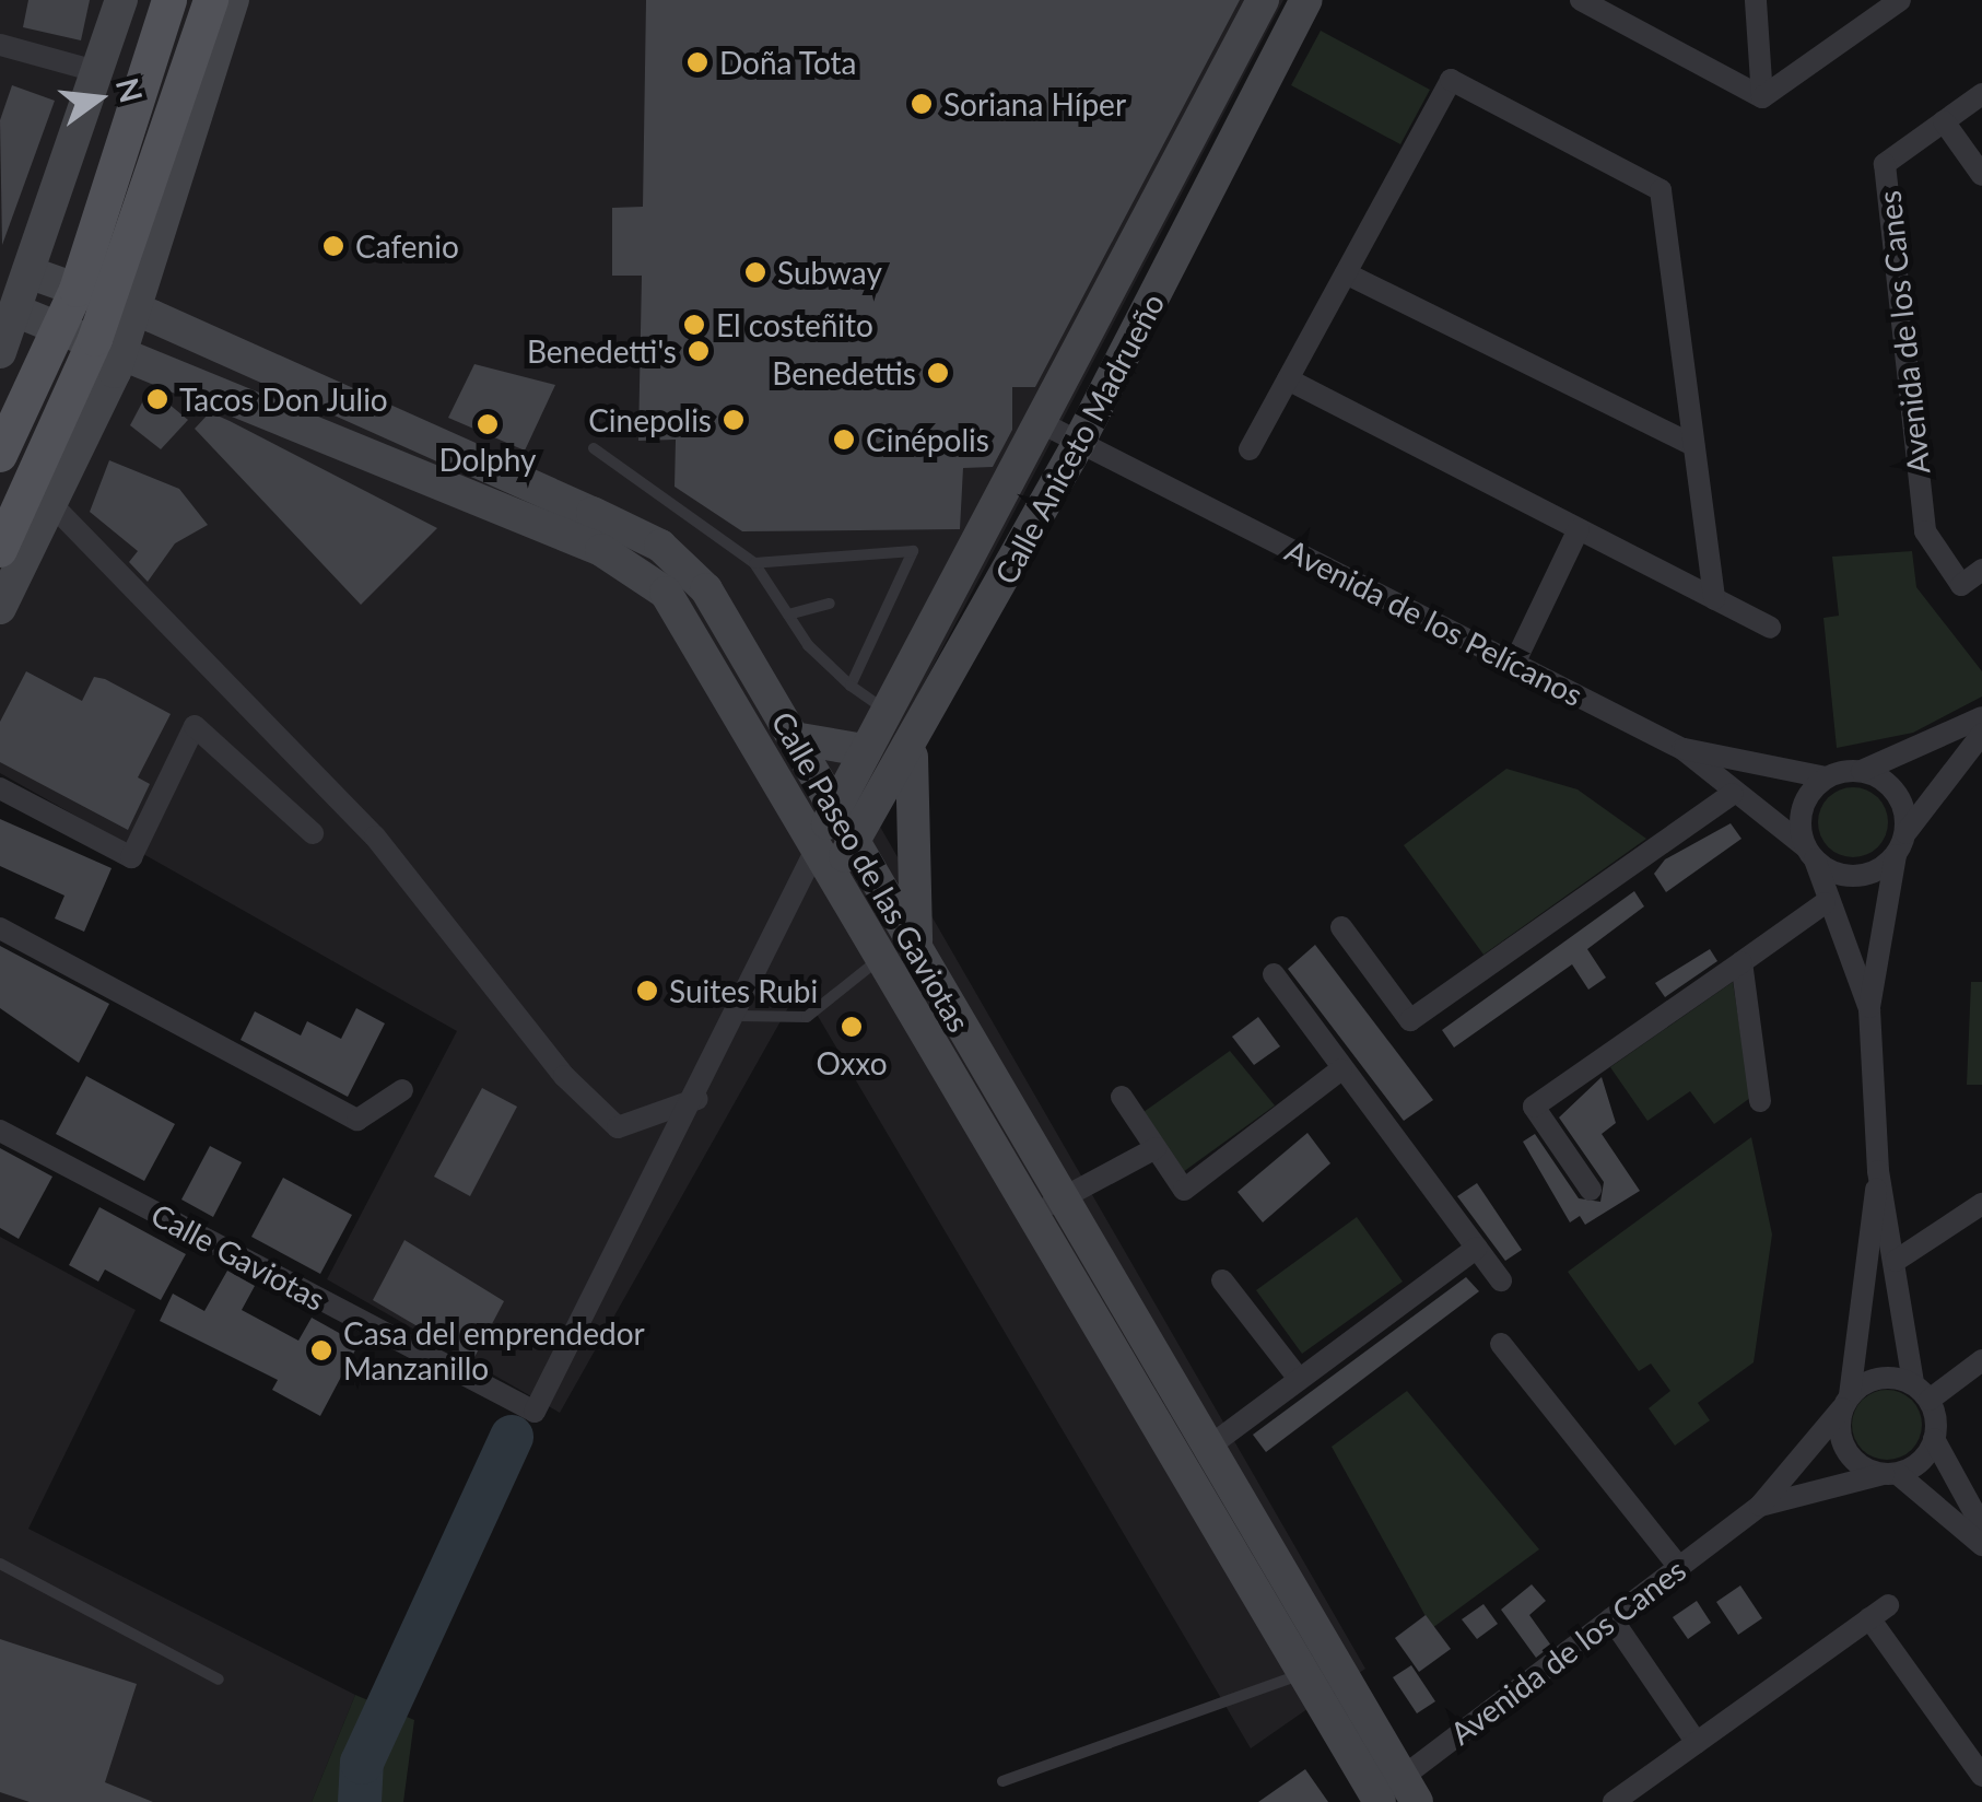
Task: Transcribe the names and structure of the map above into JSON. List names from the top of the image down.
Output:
{
  "streets": {
    "main road": ["Calle Aniceto Madrueño", "Calle Paseo de las Gaviotas"],
    "street": ["Avenida de los Canes", "Avenida de los Pelícanos", "Calle Gaviotas"]
  },
  "crossings": [
    ["Avenida de los Canes", "Calle Paseo de las Gaviotas"],
    ["Calle Aniceto Madrueño", "Avenida de los Pelícanos"],
    ["Calle Aniceto Madrueño", "Calle Paseo de las Gaviotas"]
  ],
  "places": [
    "Doña Tota",
    "Soriana Híper",
    "Cafenio",
    "Subway",
    "El costeñito",
    "Benedetti's",
    "Benedettis",
    "Tacos Don Julio",
    "Cinepolis",
    "Dolphy",
    "Cinépolis",
    "Suites Rubi",
    "Oxxo",
    "Casa del emprendedor Manzanillo"
  ],
  "north": "right"
}
